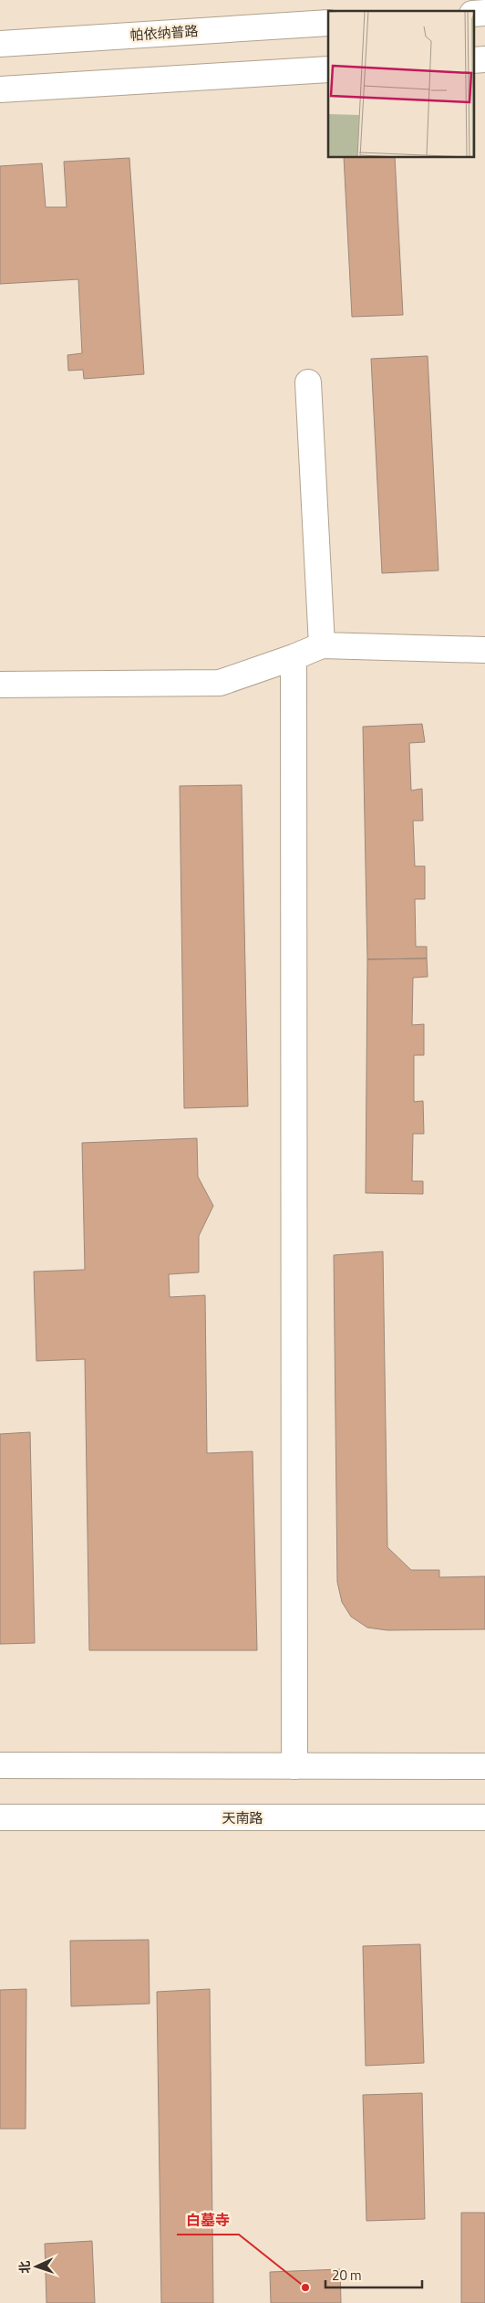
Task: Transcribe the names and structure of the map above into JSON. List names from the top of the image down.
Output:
{
  "streets": {
    "street": ["帕依纳普路", "天南路"]
  },
  "places": ["白墓寺"],
  "scale_bar": "20 m",
  "north": "left"
}
